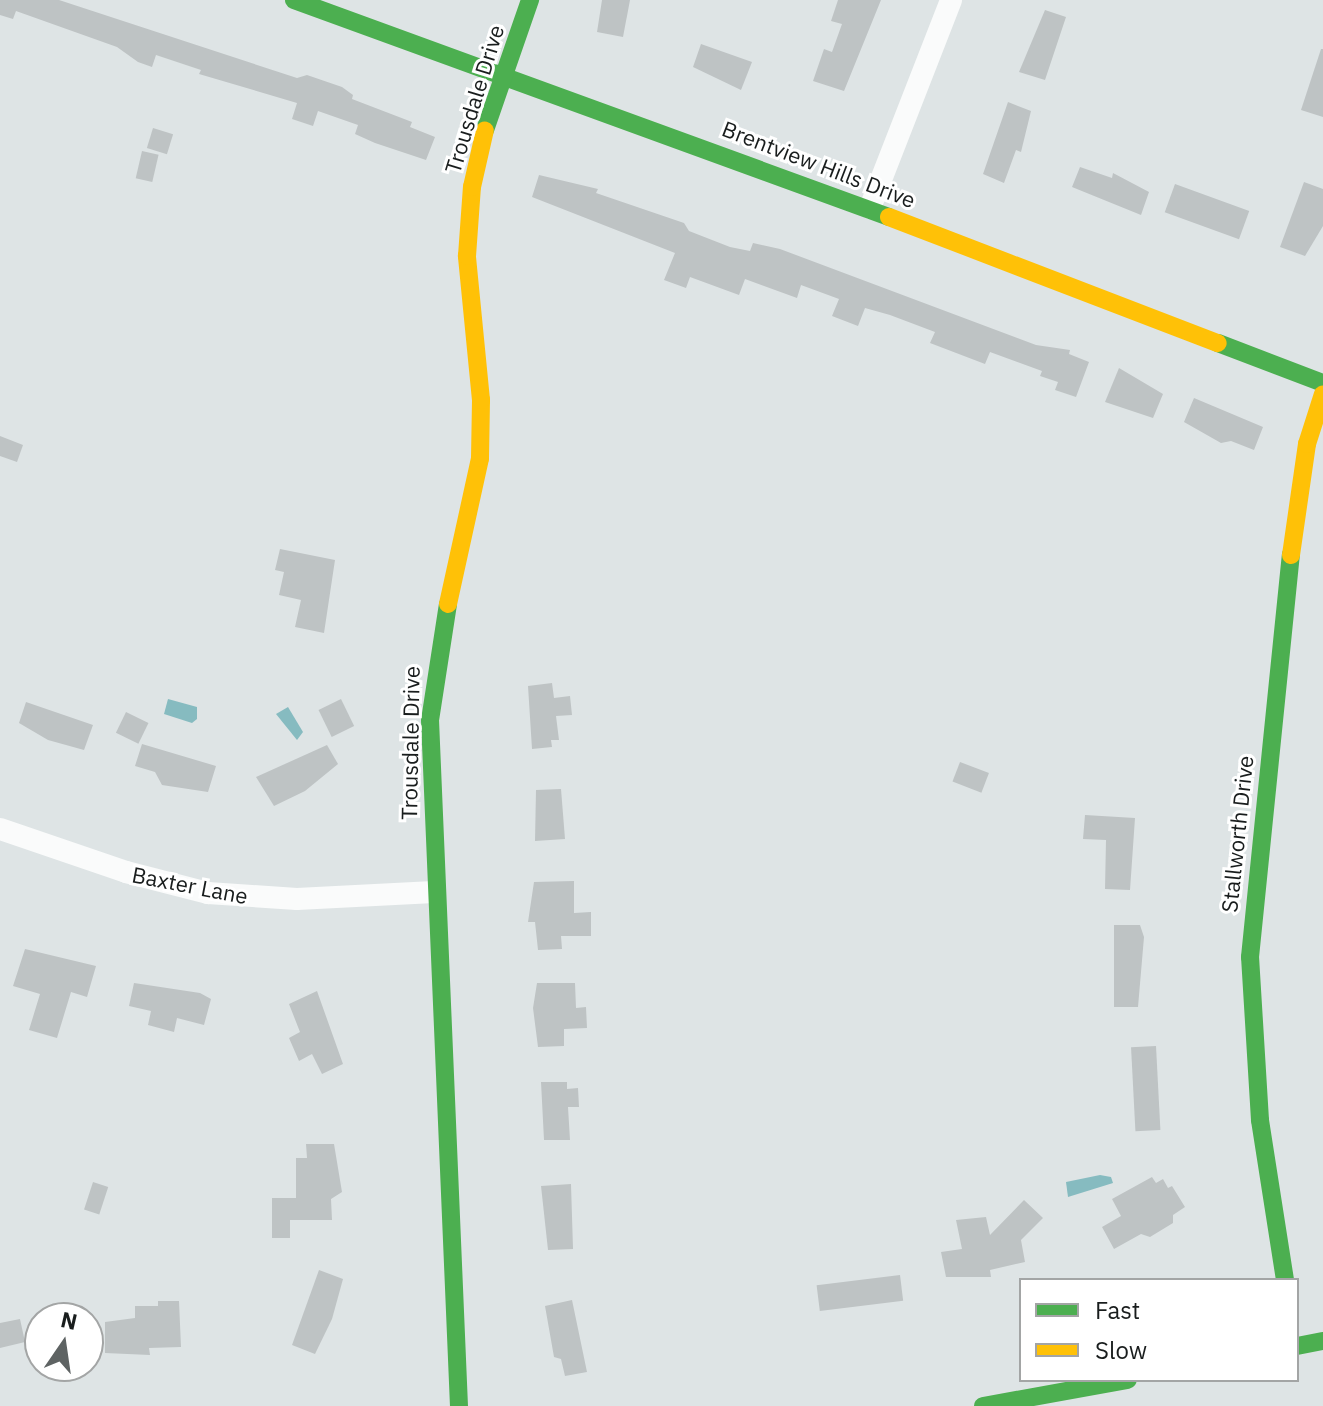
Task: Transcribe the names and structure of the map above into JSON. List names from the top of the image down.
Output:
{
  "streets": {
    "street": [
      "Trousdale Drive",
      "Brentview Hills Drive",
      "Stallworth Drive",
      "Baxter Lane"
    ]
  },
  "crossings": [
    ["Trousdale Drive", "Brentview Hills Drive"],
    ["Trousdale Drive", "Baxter Lane"]
  ],
  "legend": ["Fast", "Slow"],
  "north": "top"
}
